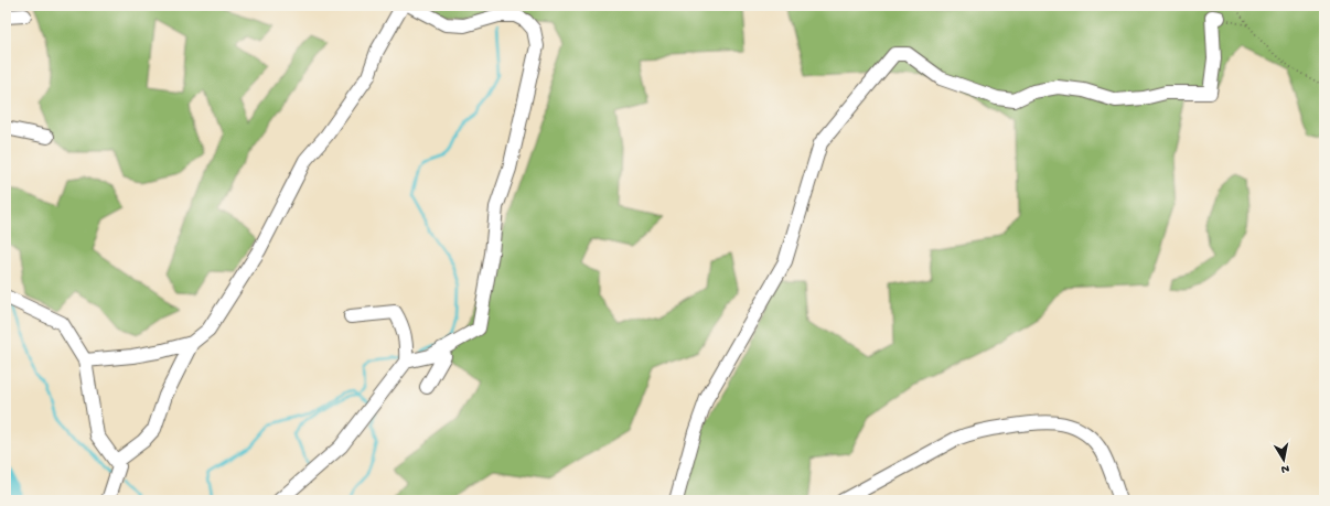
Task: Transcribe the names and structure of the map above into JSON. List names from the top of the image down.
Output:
{
  "north": "bottom"
}
